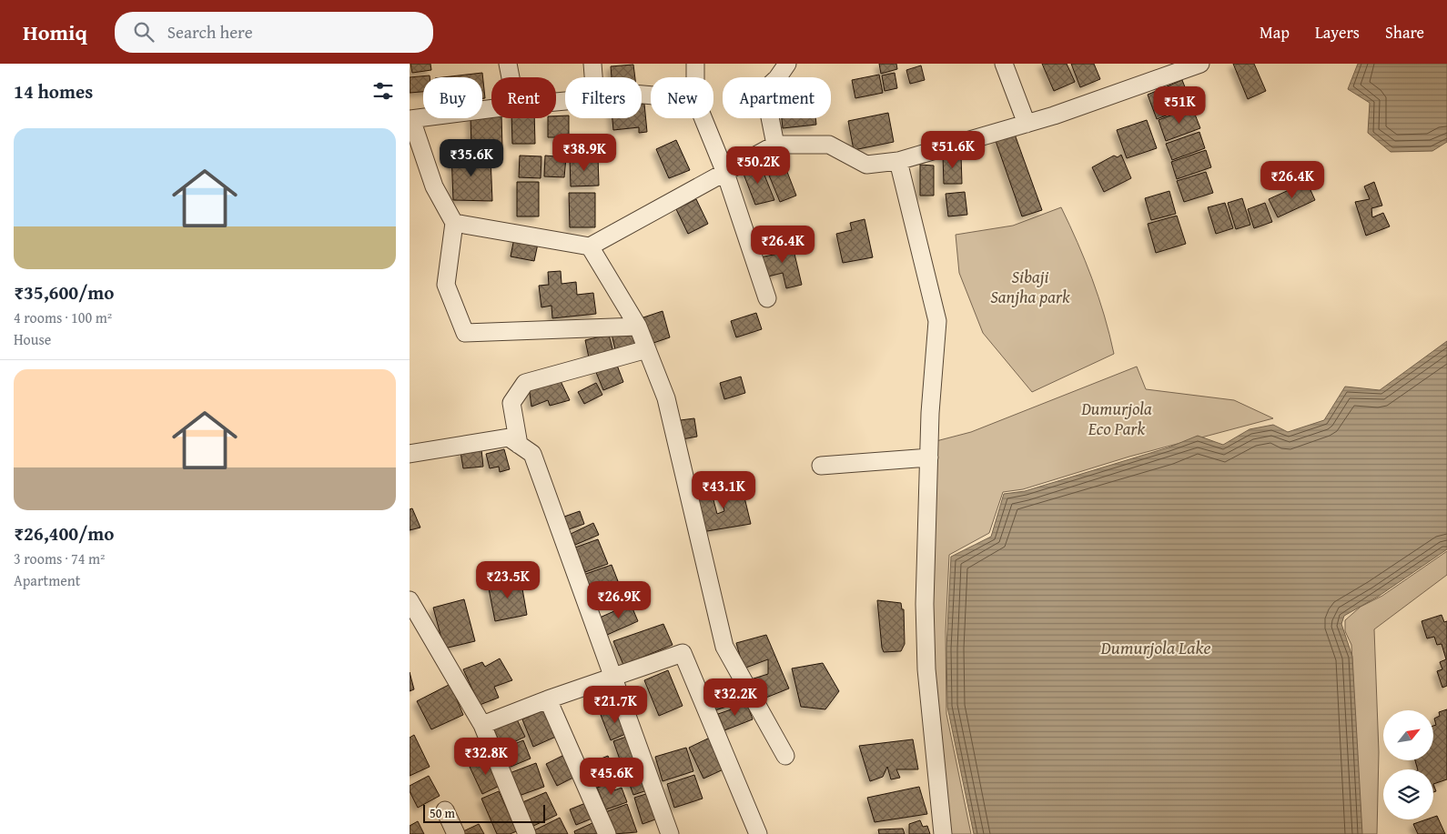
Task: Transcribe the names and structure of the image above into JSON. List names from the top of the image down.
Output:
{
  "water": ["Dumurjola Lake"],
  "parks": ["Sibaji Sanjha park", "Dumurjola Eco Park"],
  "scale_bar": "50 m",
  "north": "top right",
  "page": {
    "header": "Homiq",
    "search": "Search here",
    "nav": ["Map", "Layers", "Share"],
    "heading": "14 homes",
    "chip": [
      "Buy",
      "Rent",
      "Filters",
      "New",
      "Apartment"
    ],
    "price": [
      "₹51K",
      "₹51.6K",
      "₹38.9K",
      "₹35.6K",
      "₹50.2K",
      "₹26.4K",
      "₹26.4K",
      "₹43.1K",
      "₹23.5K",
      "₹26.9K",
      "₹32.2K",
      "₹21.7K",
      "₹32.8K",
      "₹45.6K"
    ],
    "list": [
      {
        "name": "₹35,600/mo",
        "note": "4 rooms · 100 m² · House"
      },
      {
        "name": "₹26,400/mo",
        "note": "3 rooms · 74 m² · Apartment"
      }
    ],
    "scale": "50 m"
  }
}
